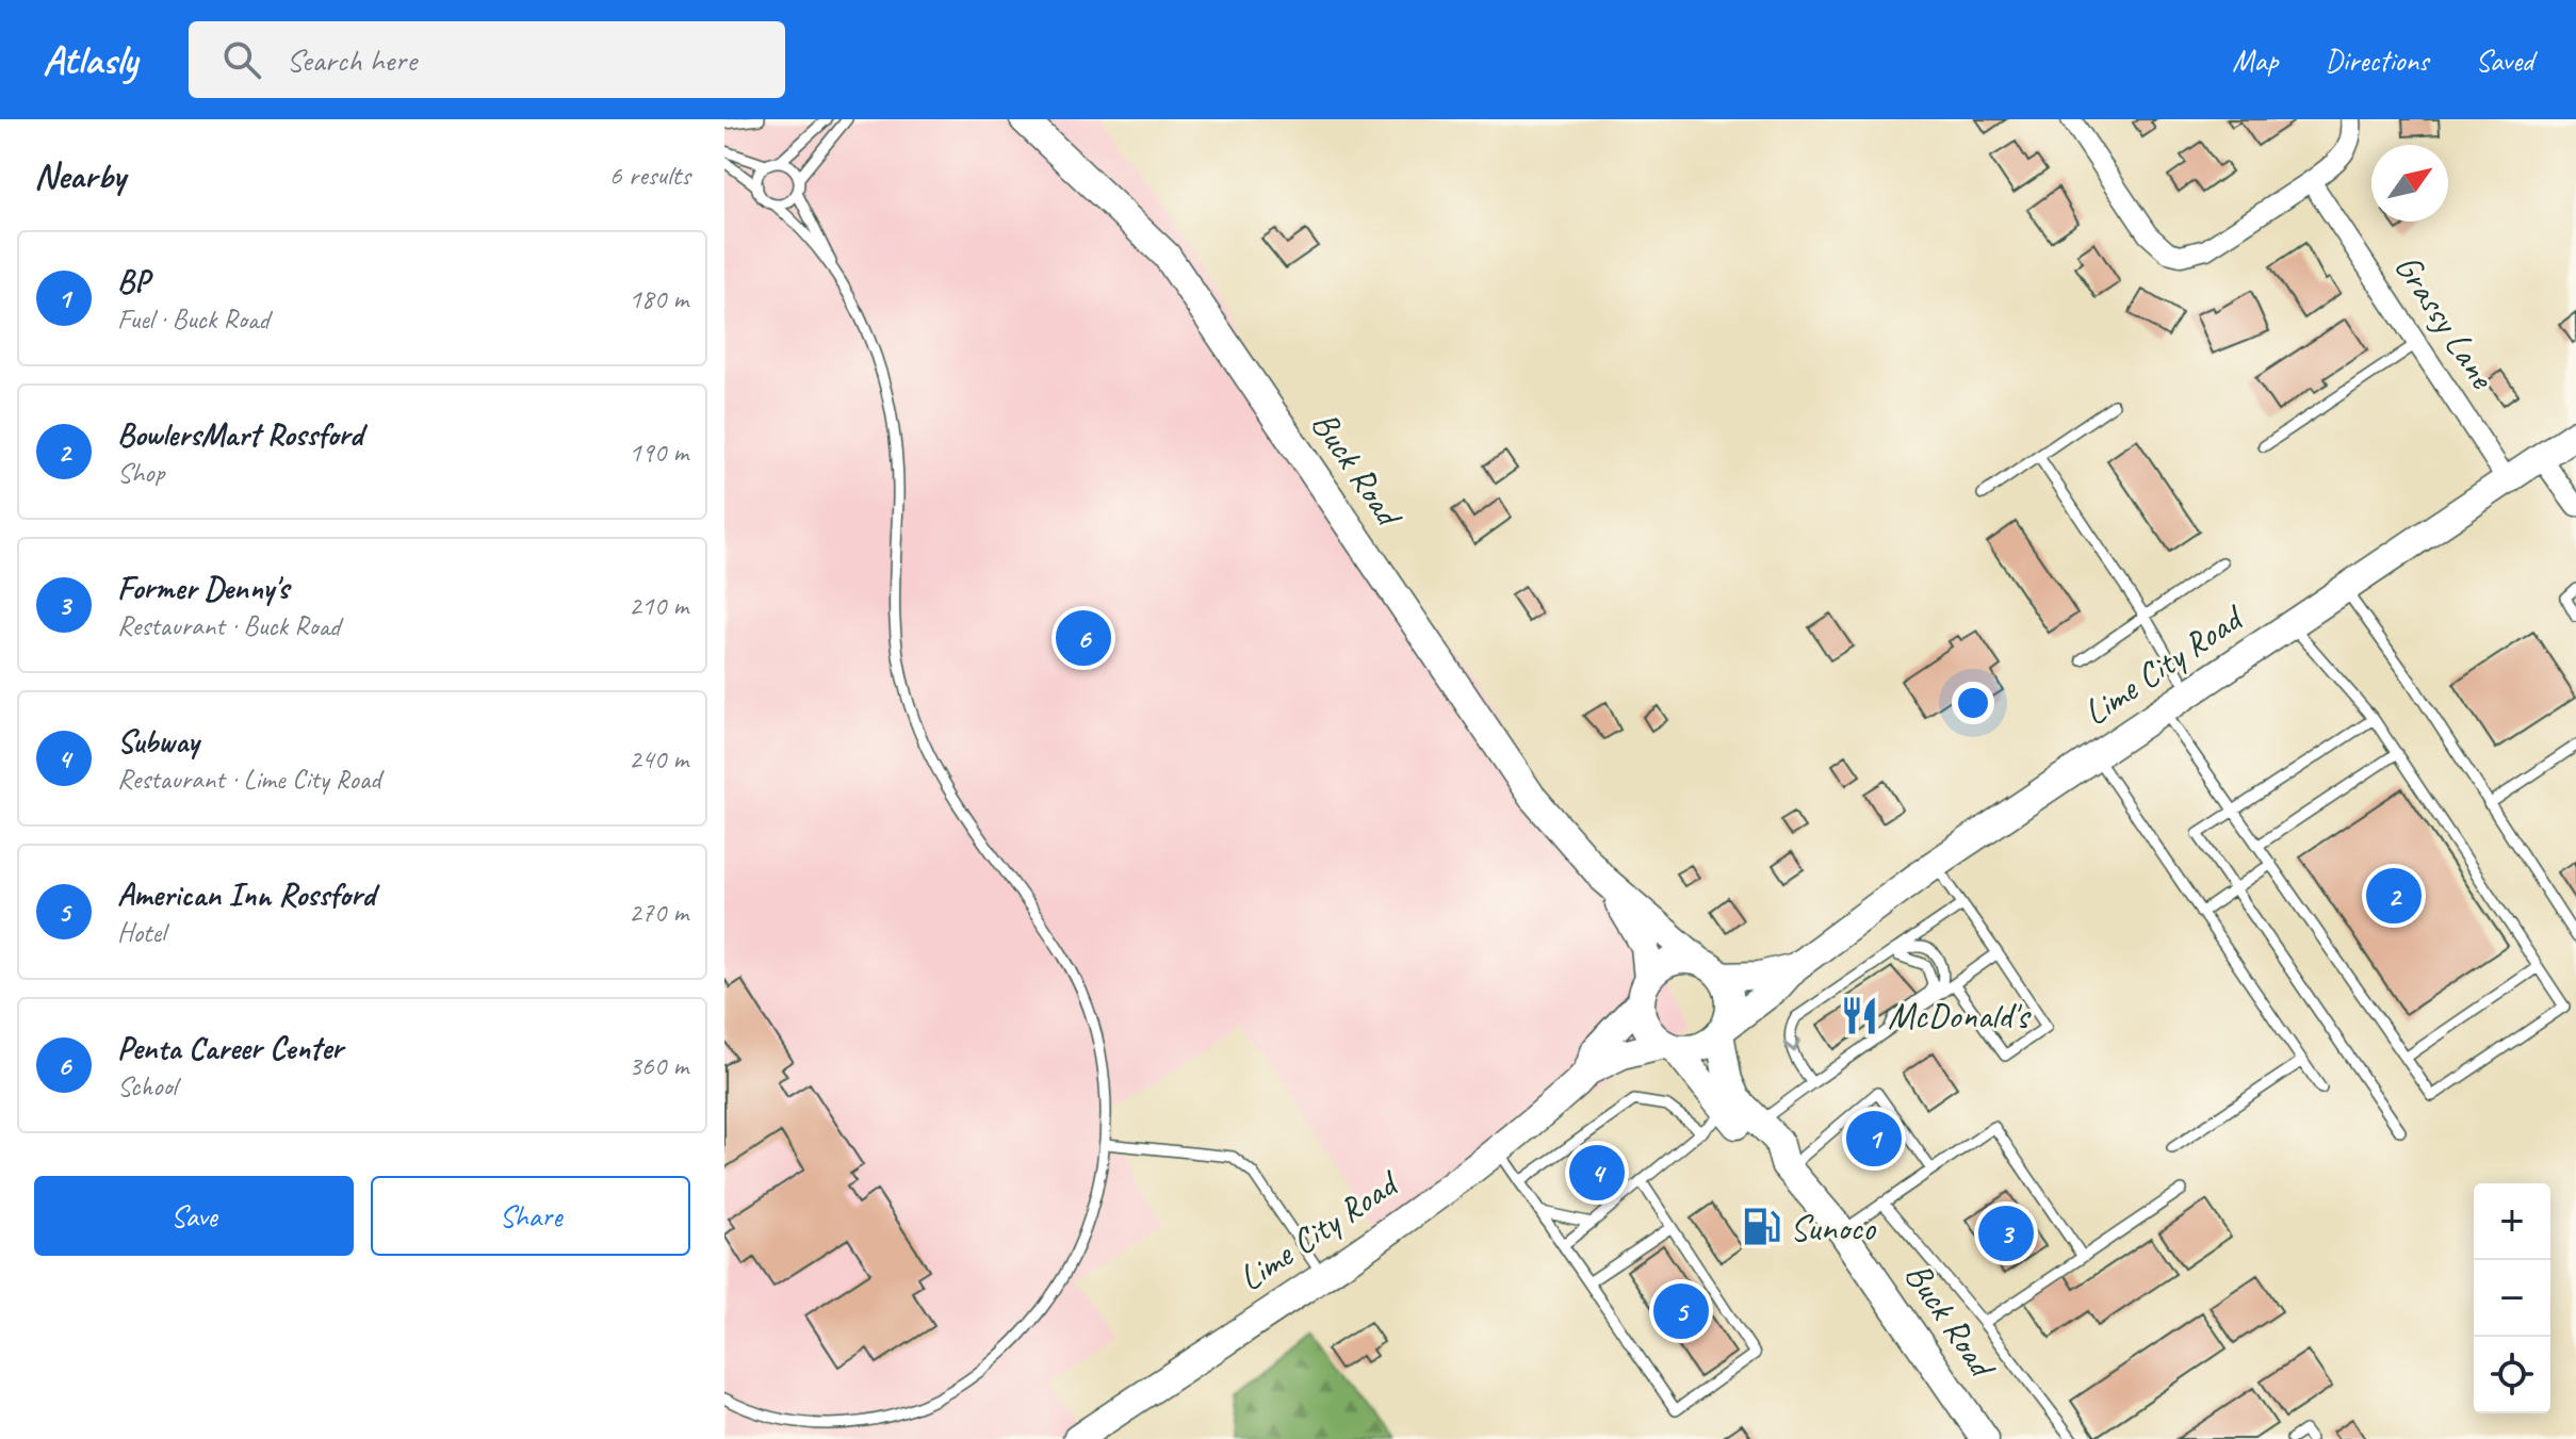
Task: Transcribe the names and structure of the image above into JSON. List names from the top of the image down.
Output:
{
  "streets": {
    "street": ["Grassy Lane", "Buck Road", "Lime City Road"]
  },
  "crossings": [
    ["Grassy Lane", "Lime City Road"],
    ["Buck Road", "Lime City Road"]
  ],
  "places": {
    "restaurant": ["McDonald's"],
    "fuel station": ["Sunoco"]
  },
  "north": "top right",
  "page": {
    "header": "Atlasly",
    "search": "Search here",
    "nav": ["Map", "Directions", "Saved"],
    "heading": ["Nearby", "6 results"],
    "list": [
      {
        "mark": "1",
        "name": "BP",
        "note": "Fuel · Buck Road",
        "value": "180 m"
      },
      {
        "mark": "2",
        "name": "BowlersMart Rossford",
        "note": "Shop",
        "value": "190 m"
      },
      {
        "mark": "3",
        "name": "Former Denny's",
        "note": "Restaurant · Buck Road",
        "value": "210 m"
      },
      {
        "mark": "4",
        "name": "Subway",
        "note": "Restaurant · Lime City Road",
        "value": "240 m"
      },
      {
        "mark": "5",
        "name": "American Inn Rossford",
        "note": "Hotel",
        "value": "270 m"
      },
      {
        "mark": "6",
        "name": "Penta Career Center",
        "note": "School",
        "value": "360 m"
      }
    ],
    "pins": [
      "6",
      "2",
      "1",
      "4",
      "3",
      "5"
    ],
    "buttons": ["Save", "Share"],
    "map_buttons": ["+", "−"]
  }
}
